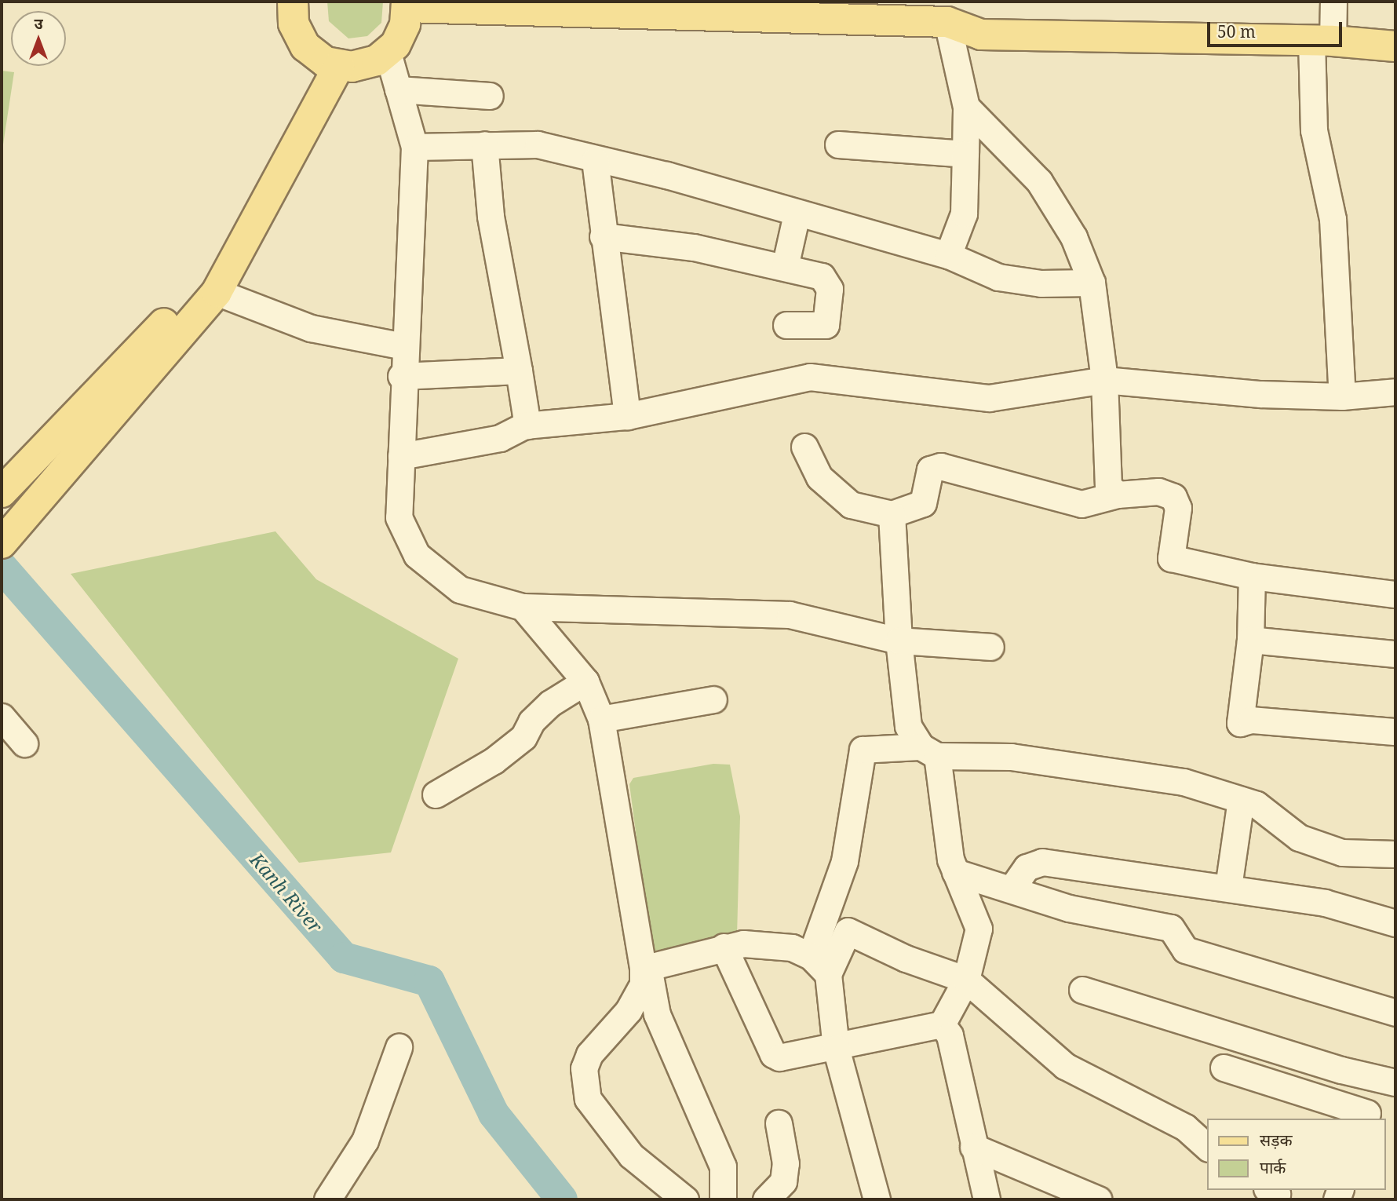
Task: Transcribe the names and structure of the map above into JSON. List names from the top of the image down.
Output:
{
  "water": ["Kanh River"],
  "legend": ["सड़क", "पार्क"],
  "scale_bar": "50 m",
  "north": "top"
}
